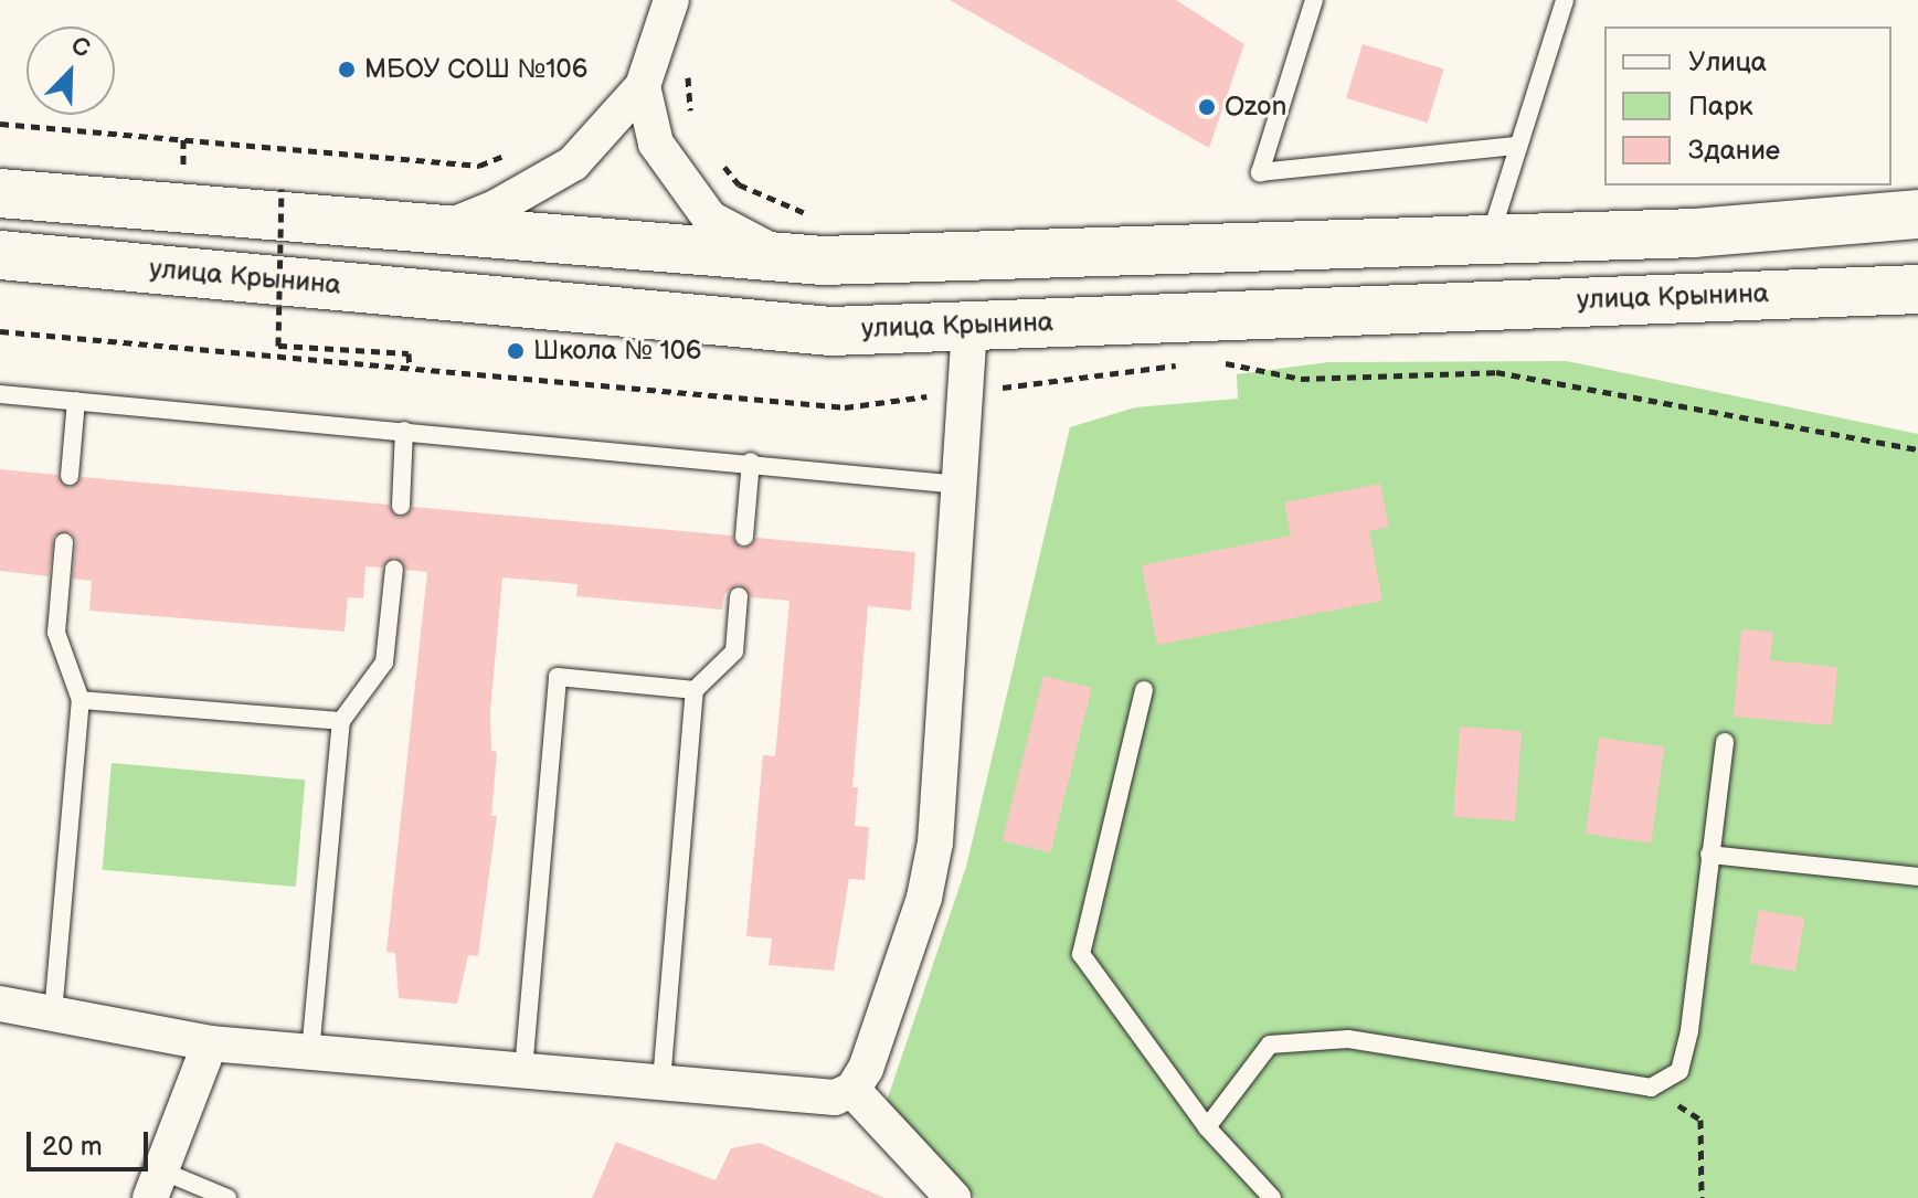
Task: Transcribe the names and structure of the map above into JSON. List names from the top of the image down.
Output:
{
  "streets": {
    "main road": ["улица Крынина"]
  },
  "places": ["МБОУ СОШ №106", "Ozon", "Школа № 106"],
  "legend": ["Улица", "Парк", "Здание"],
  "scale_bar": "20 m",
  "north": "top right"
}
